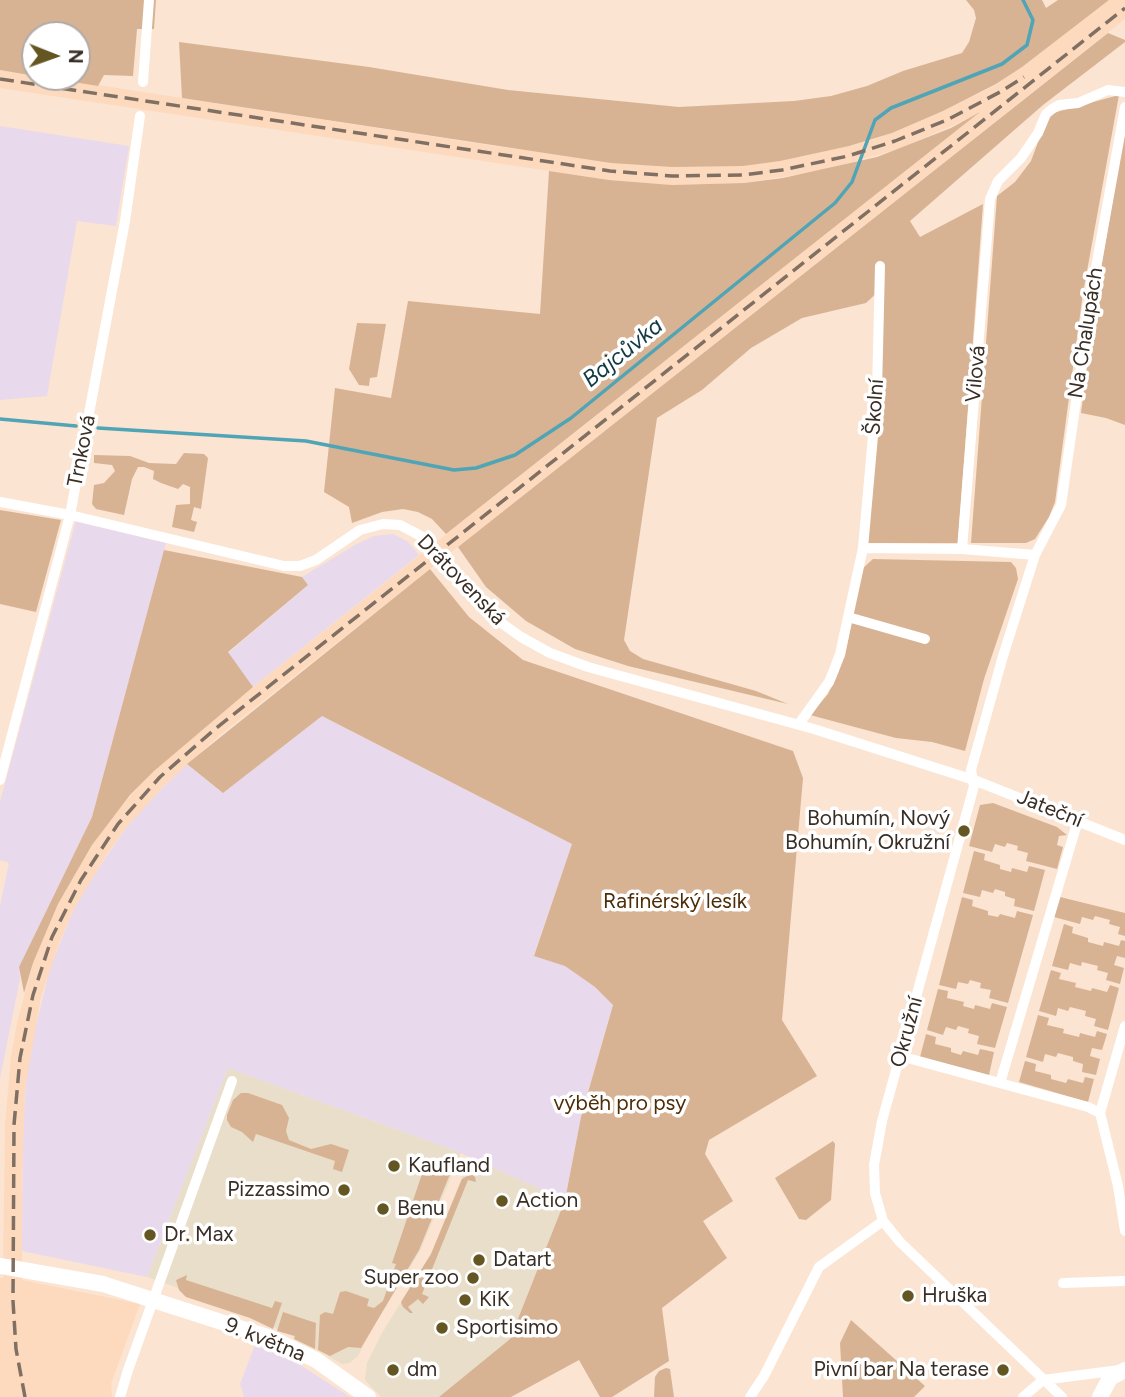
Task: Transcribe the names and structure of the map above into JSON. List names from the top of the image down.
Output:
{
  "streets": {
    "street": [
      "Na Chalupách",
      "Vilová",
      "Školní",
      "Trnková",
      "Drátovenská",
      "Jateční",
      "Okružní",
      "9. května"
    ]
  },
  "crossings": [
    ["Na Chalupách", "Jateční"],
    ["Na Chalupách", "Okružní"],
    ["Školní", "Drátovenská"],
    ["Trnková", "Drátovenská"],
    ["Jateční", "Okružní"]
  ],
  "water": ["Bajcůvka"],
  "parks": ["Rafinérský lesík", "výběh pro psy"],
  "places": [
    "Bohumín, Nový Bohumín, Okružní",
    "Kaufland",
    "Pizzassimo",
    "Action",
    "Benu",
    "Dr. Max",
    "Datart",
    "Super zoo",
    "Hruška",
    "KiK",
    "Sportisimo",
    "dm",
    "Pivní bar Na terase"
  ],
  "north": "right"
}
